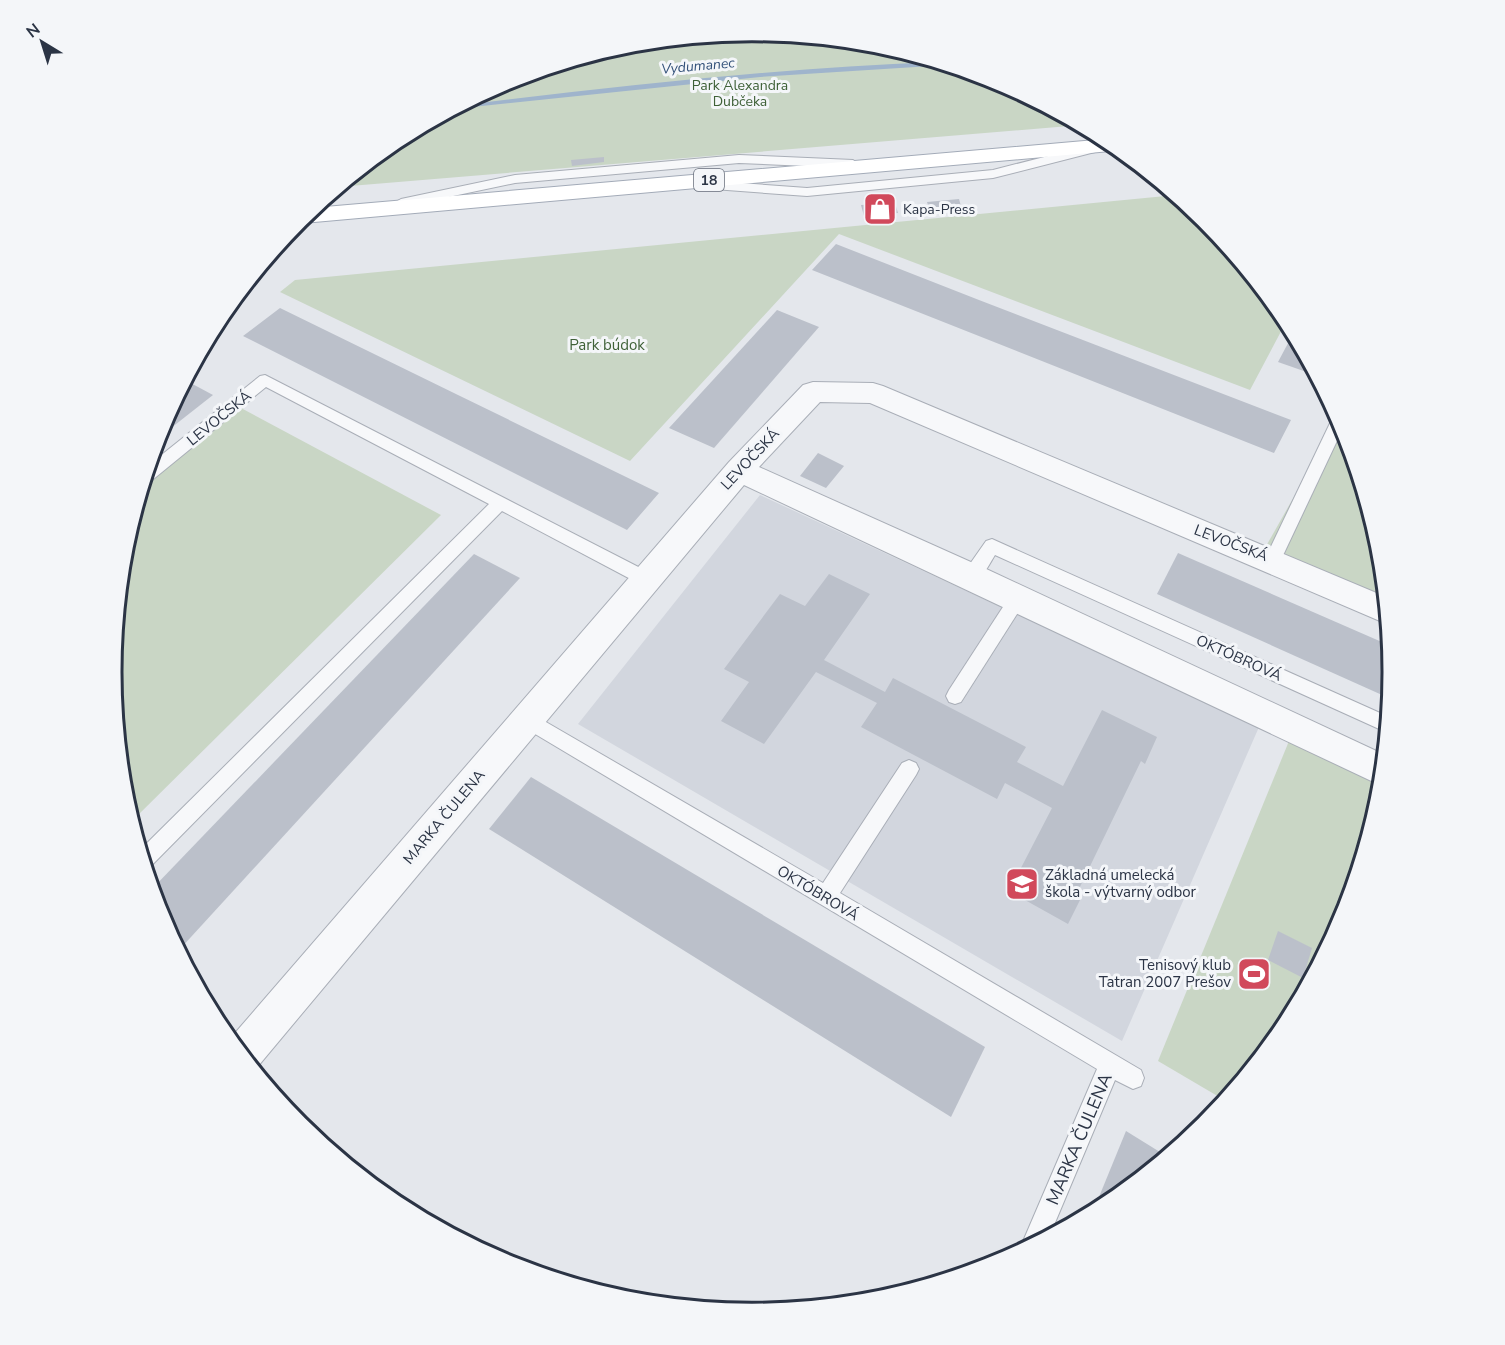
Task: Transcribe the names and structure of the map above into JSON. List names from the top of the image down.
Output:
{
  "streets": {
    "main road": ["18"],
    "street": ["LEVOČSKÁ", "MARKA ČULENA"],
    "lane": ["OKTÓBROVÁ"]
  },
  "crossings": [
    ["LEVOČSKÁ", "MARKA ČULENA"],
    ["OKTÓBROVÁ", "MARKA ČULENA"]
  ],
  "water": ["Vydumanec"],
  "parks": ["Park Alexandra Dubčeka", "Park búdok"],
  "places": {
    "shop": ["Kapa-Press"],
    "school or university": ["Základná umelecká škola - výtvarný odbor"],
    "sports": ["Tenisový klub Tatran 2007 Prešov"]
  },
  "north": "top left"
}
